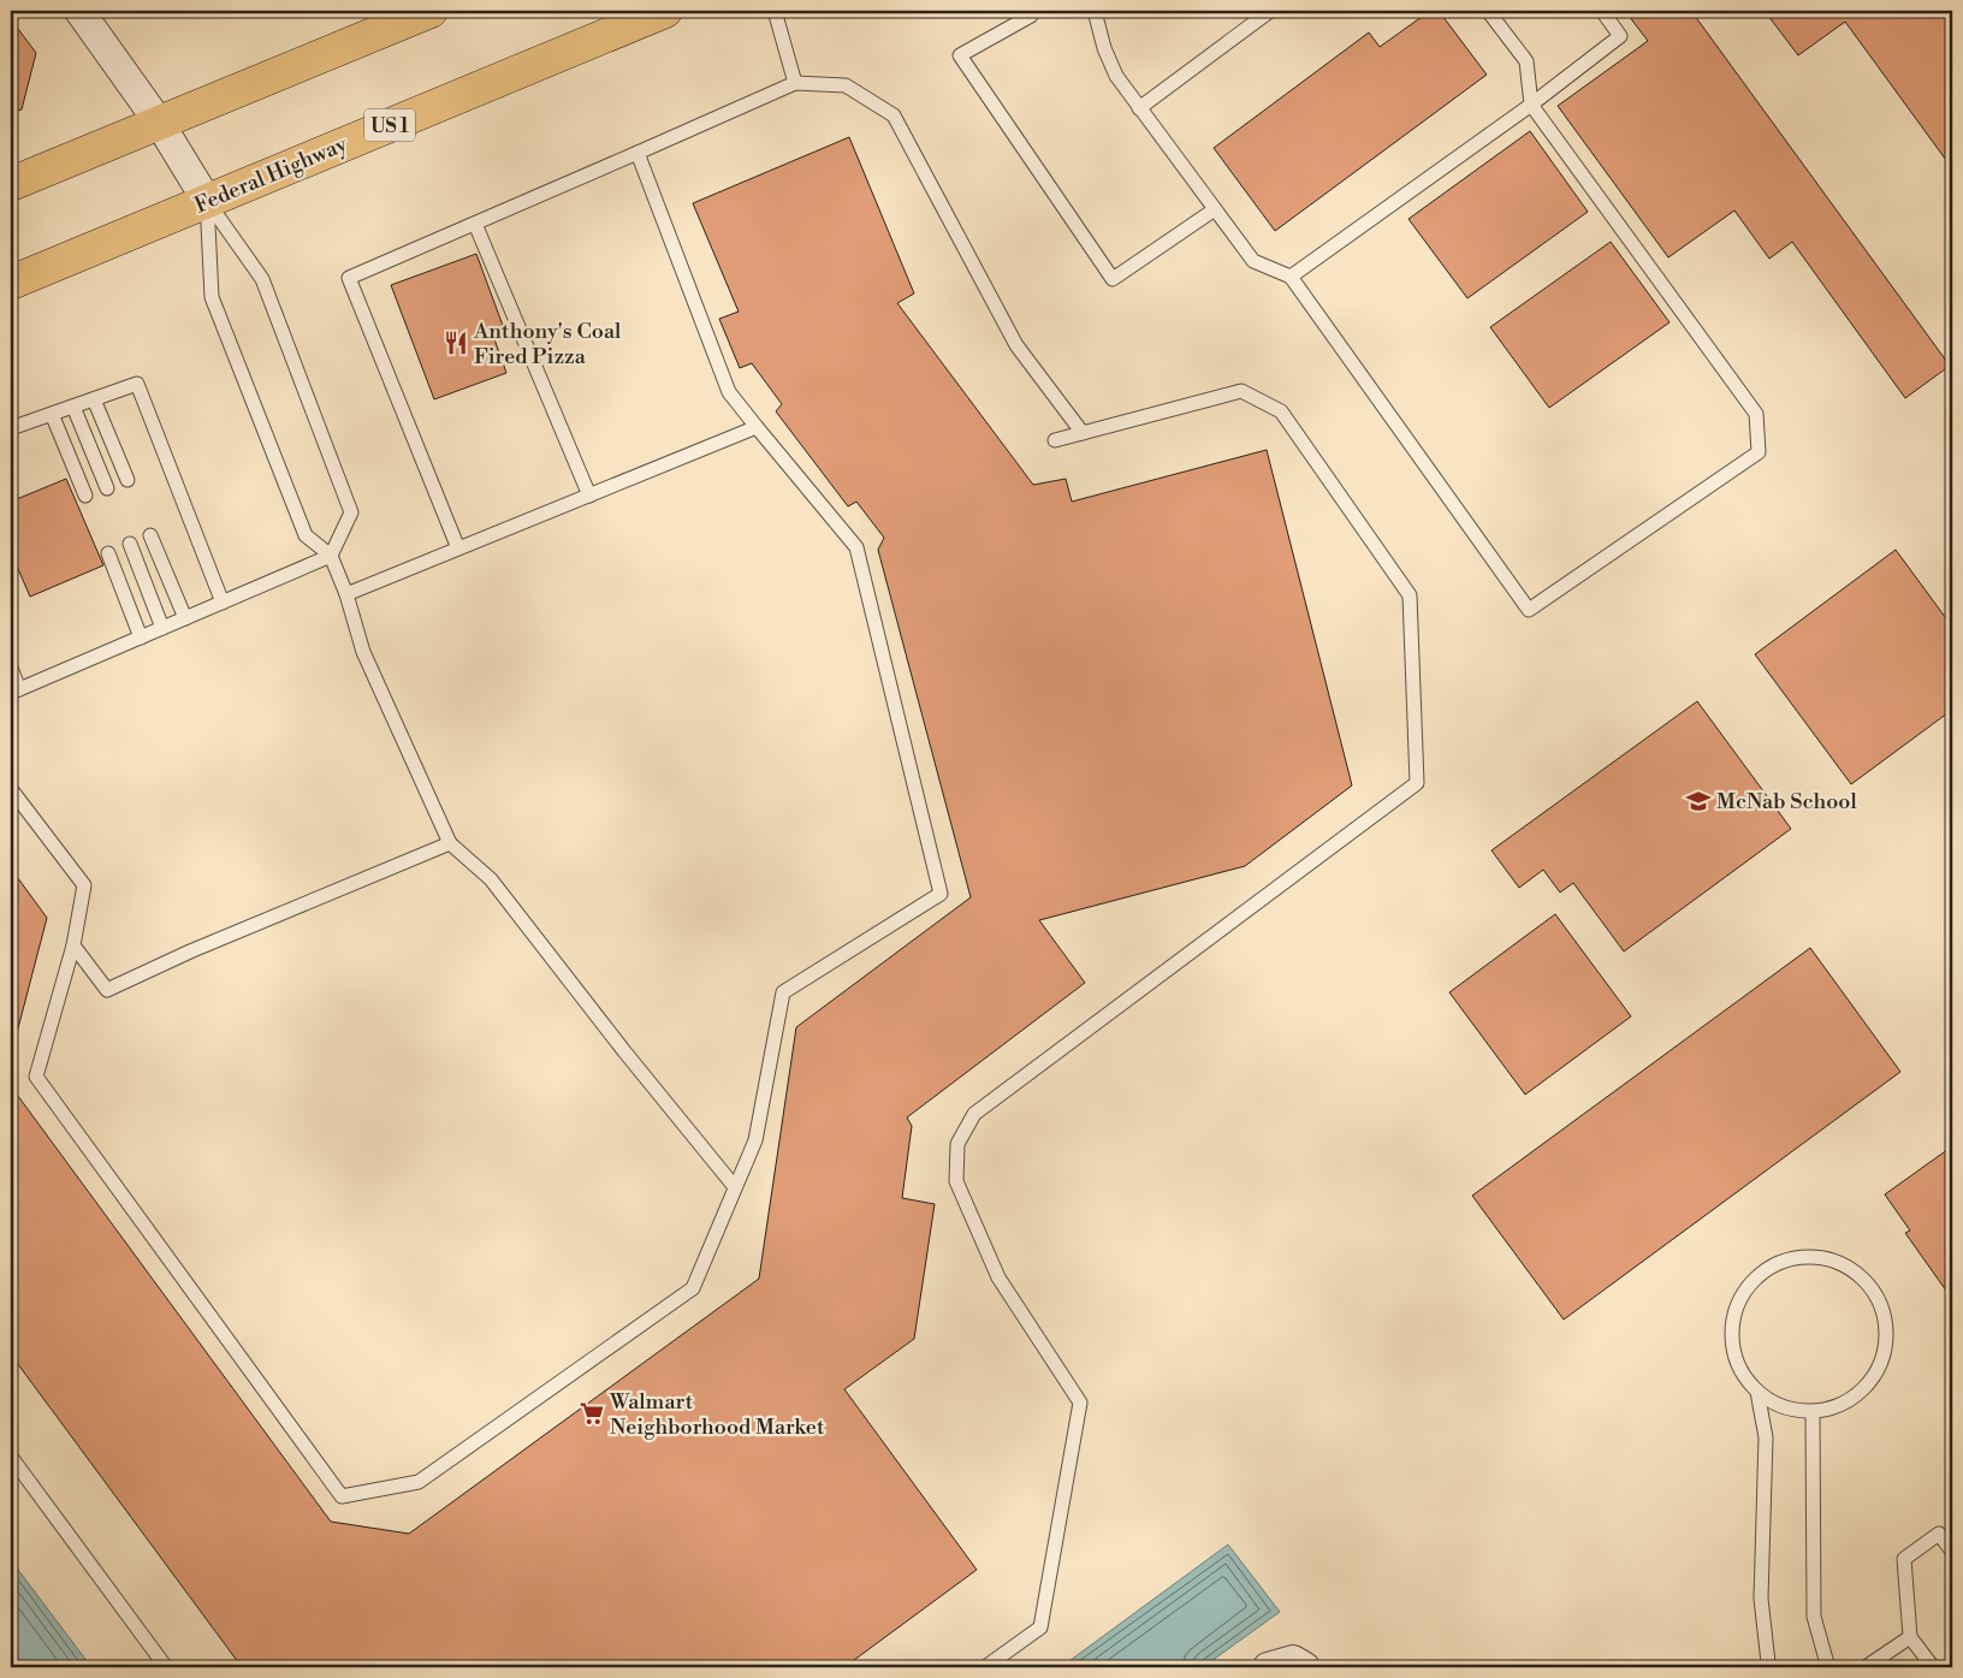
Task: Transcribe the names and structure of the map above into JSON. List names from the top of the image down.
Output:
{
  "streets": {
    "main road": ["US 1", "Federal Highway"]
  },
  "places": {
    "restaurant": ["Anthony's Coal Fired Pizza"],
    "school or university": ["McNab School"],
    "supermarket": ["Walmart Neighborhood Market"]
  }
}
